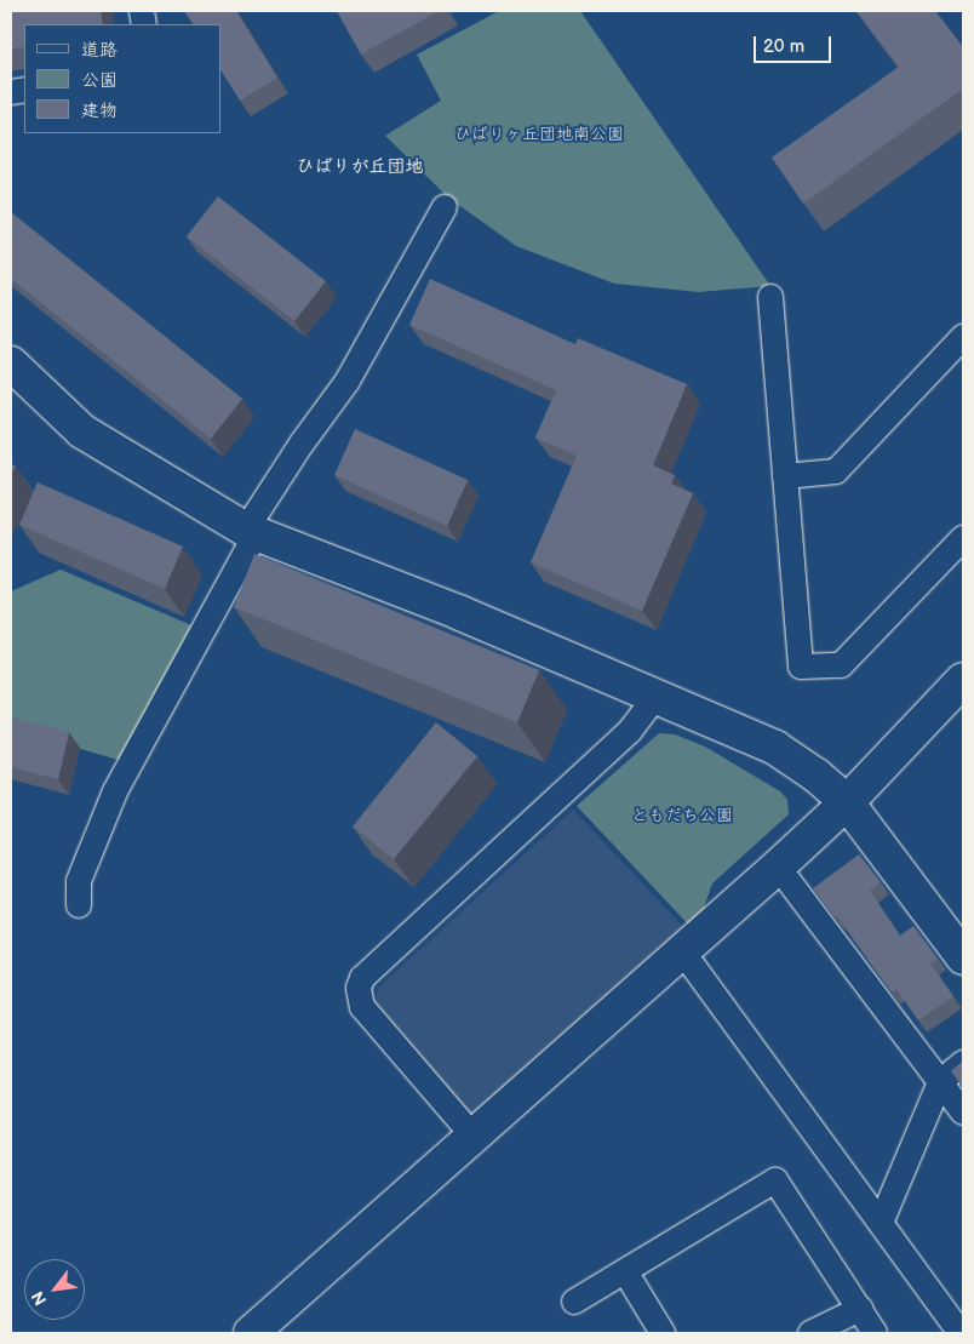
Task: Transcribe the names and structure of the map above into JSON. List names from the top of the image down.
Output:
{
  "districts": ["ひばりが丘団地"],
  "parks": ["ひばりヶ丘団地南公園", "ともだち公園"],
  "legend": ["道路", "公園", "建物"],
  "scale_bar": "20 m",
  "north": "bottom left"
}
